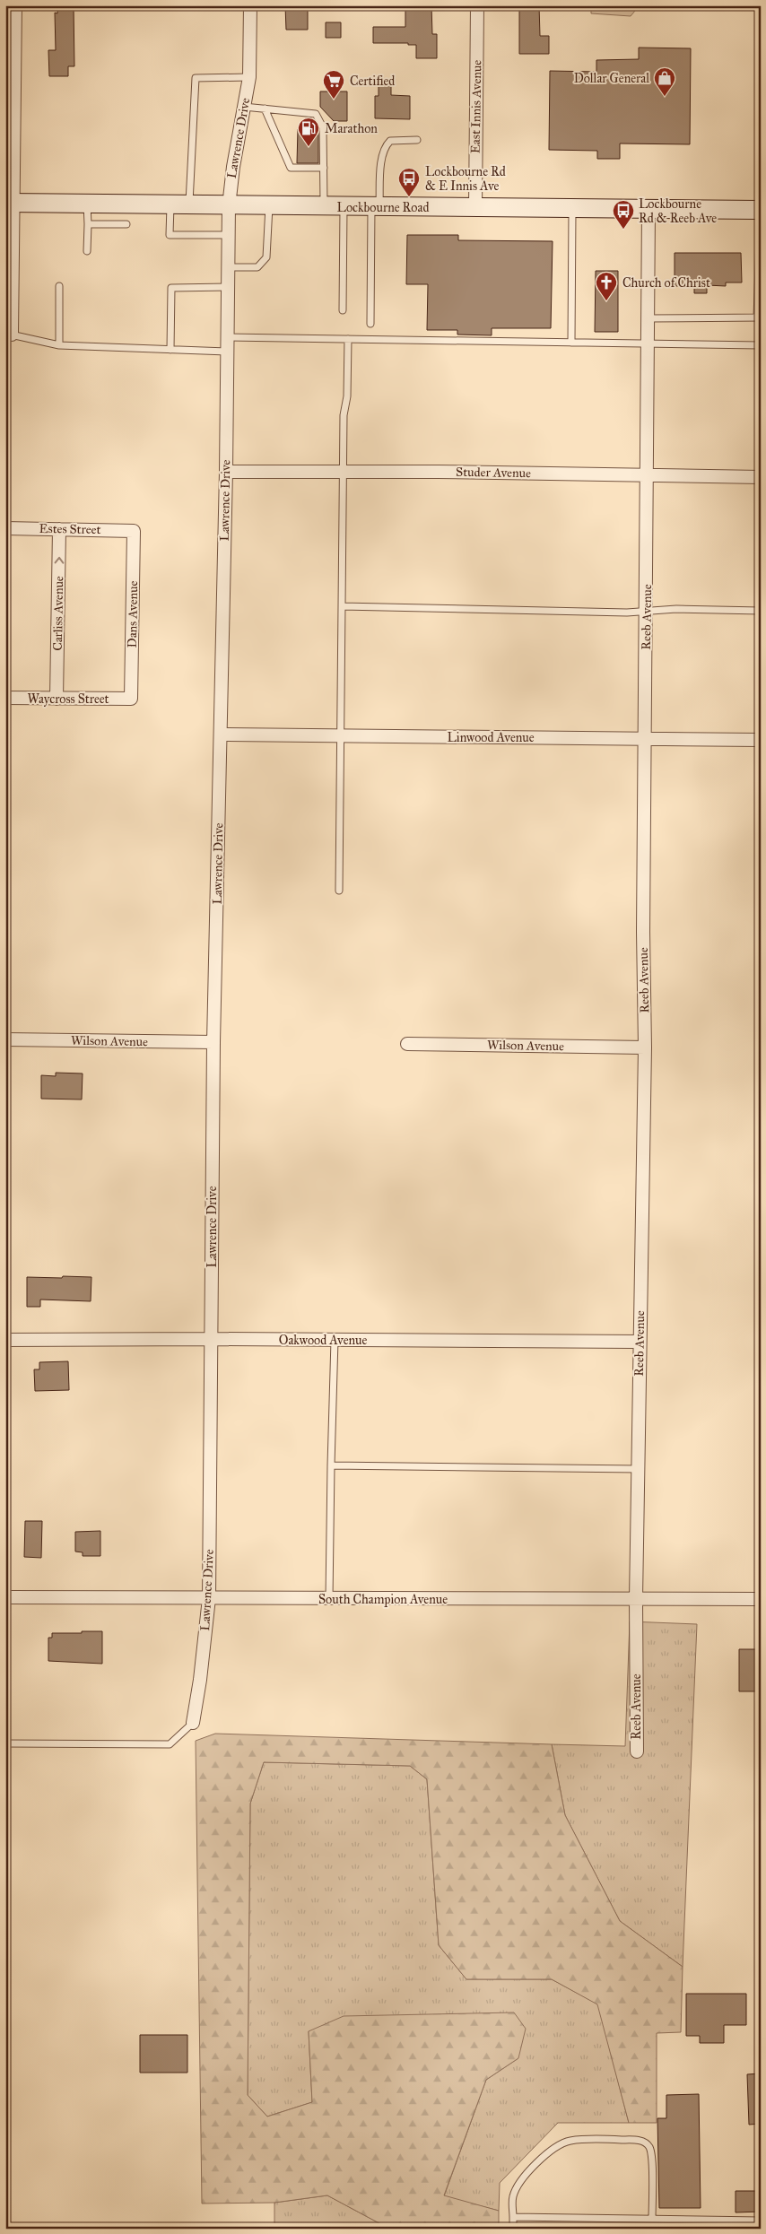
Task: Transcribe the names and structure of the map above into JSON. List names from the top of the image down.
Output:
{
  "streets": {
    "main road": ["Lockbourne Road"],
    "street": [
      "East Innis Avenue",
      "Lawrence Drive",
      "Studer Avenue",
      "Estes Street",
      "Carliss Avenue",
      "Dans Avenue",
      "Reeb Avenue",
      "Waycross Street",
      "Linwood Avenue",
      "Wilson Avenue",
      "Oakwood Avenue",
      "South Champion Avenue"
    ]
  },
  "crossings": [
    ["East Innis Avenue", "Lockbourne Road"],
    ["Lawrence Drive", "Lockbourne Road"],
    ["Lawrence Drive", "Studer Avenue"],
    ["Lawrence Drive", "Linwood Avenue"],
    ["Lawrence Drive", "Wilson Avenue"],
    ["Lawrence Drive", "Oakwood Avenue"],
    ["Lawrence Drive", "South Champion Avenue"],
    ["Lockbourne Road", "Reeb Avenue"],
    ["Studer Avenue", "Reeb Avenue"],
    ["Estes Street", "Carliss Avenue"],
    ["Estes Street", "Dans Avenue"],
    ["Carliss Avenue", "Waycross Street"],
    ["Dans Avenue", "Waycross Street"],
    ["Reeb Avenue", "Linwood Avenue"],
    ["Reeb Avenue", "Wilson Avenue"],
    ["Reeb Avenue", "Oakwood Avenue"],
    ["Reeb Avenue", "South Champion Avenue"]
  ],
  "one_way": ["Carliss Avenue"],
  "places": {
    "shop": ["Dollar General"],
    "supermarket": ["Certified"],
    "fuel station": ["Marathon"],
    "bus stop": ["Lockbourne Rd & E Innis Ave", "Lockbourne Rd & Reeb Ave"],
    "church": ["Church of Christ"]
  }
}
